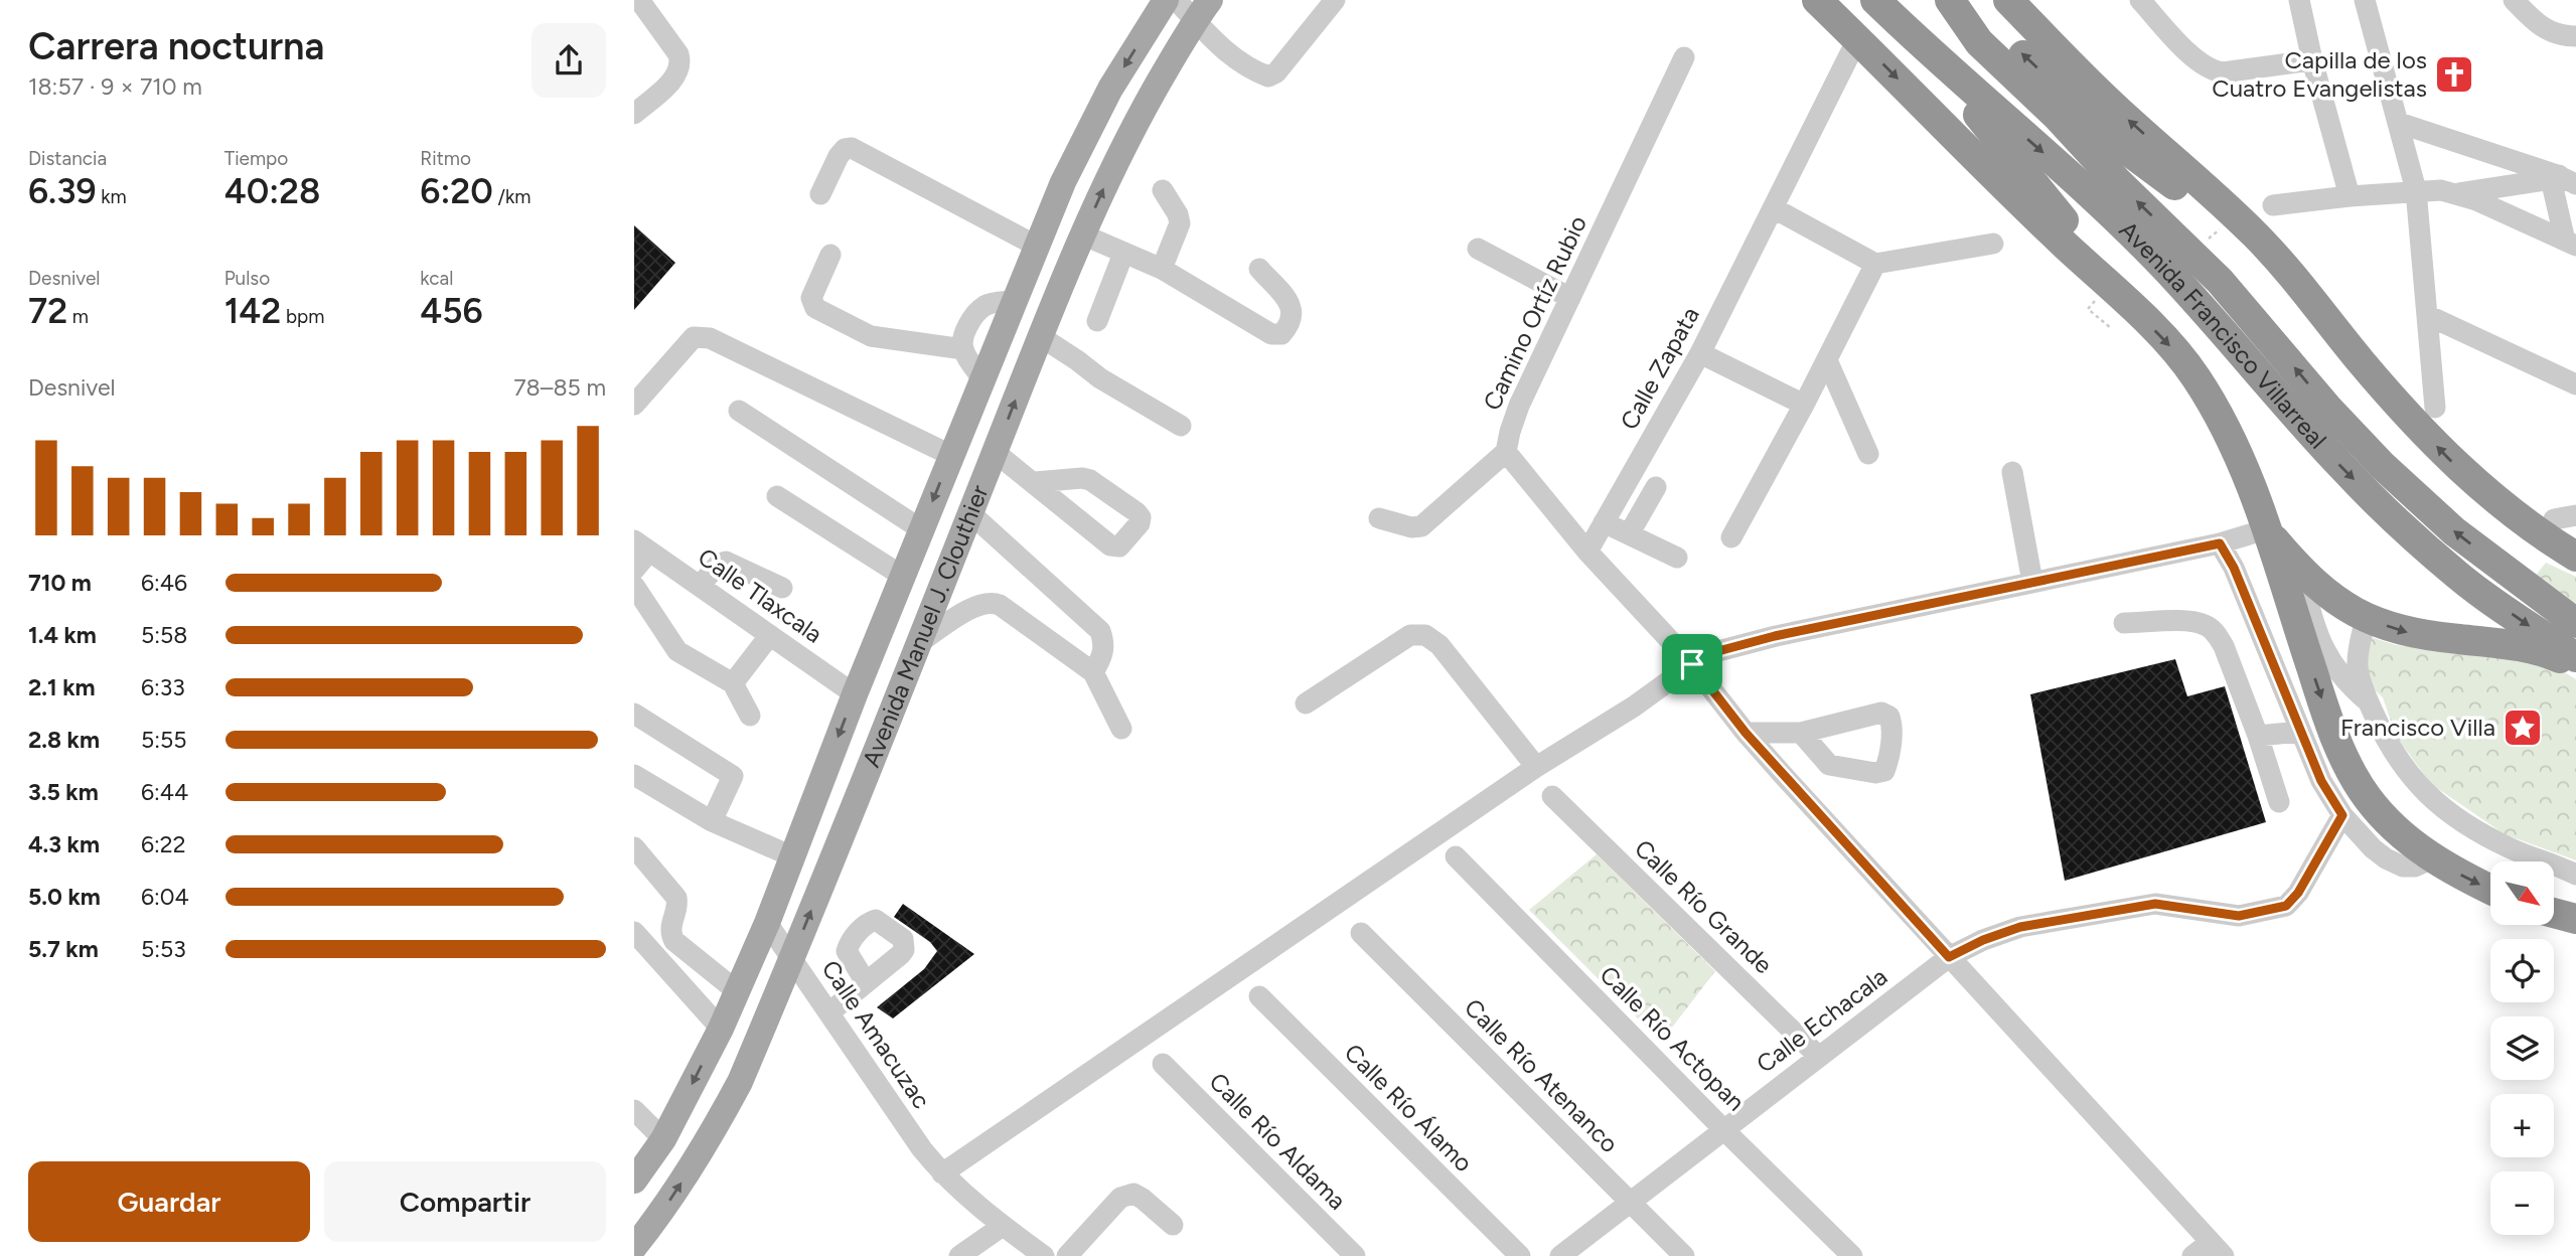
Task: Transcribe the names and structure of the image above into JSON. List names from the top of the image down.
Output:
{
  "streets": {
    "highway": ["Avenida Francisco Villarreal"],
    "main road": ["Avenida Manuel J. Clouthier"],
    "street": [
      "Camino Ortíz Rubio",
      "Calle Zapata",
      "Calle Tlaxcala",
      "Calle Río Grande",
      "Calle Echacala",
      "Calle Amacuzac",
      "Calle Río Actopan",
      "Calle Río Atenanco",
      "Calle Río Álamo",
      "Calle Río Aldama"
    ]
  },
  "crossings": [
    ["Calle Tlaxcala", "Avenida Manuel J. Clouthier"],
    ["Avenida Manuel J. Clouthier", "Calle Amacuzac"],
    ["Calle Río Grande", "Calle Echacala"],
    ["Calle Echacala", "Calle Río Actopan"],
    ["Calle Echacala", "Calle Río Atenanco"]
  ],
  "places": {
    "church": ["Capilla de los Cuatro Evangelistas"],
    "place": ["Francisco Villa"]
  },
  "north": "bottom right",
  "page": {
    "heading": ["Carrera nocturna", "18:57 · 9 × 710 m"],
    "stats": [
      ["Distancia", "6.39 km"],
      ["Tiempo", "40:28"],
      ["Ritmo", "6:20 /km"],
      ["Desnivel", "72 m"],
      ["Pulso", "142 bpm"],
      ["kcal", "456"]
    ],
    "chart": ["Desnivel", "78–85 m"],
    "list": [
      {
        "name": "710 m",
        "note": "6:46"
      },
      {
        "name": "1.4 km",
        "note": "5:58"
      },
      {
        "name": "2.1 km",
        "note": "6:33"
      },
      {
        "name": "2.8 km",
        "note": "5:55"
      },
      {
        "name": "3.5 km",
        "note": "6:44"
      },
      {
        "name": "4.3 km",
        "note": "6:22"
      },
      {
        "name": "5.0 km",
        "note": "6:04"
      },
      {
        "name": "5.7 km",
        "note": "5:53"
      }
    ],
    "map_buttons": ["+", "−"],
    "buttons": ["Guardar", "Compartir"]
  }
}
